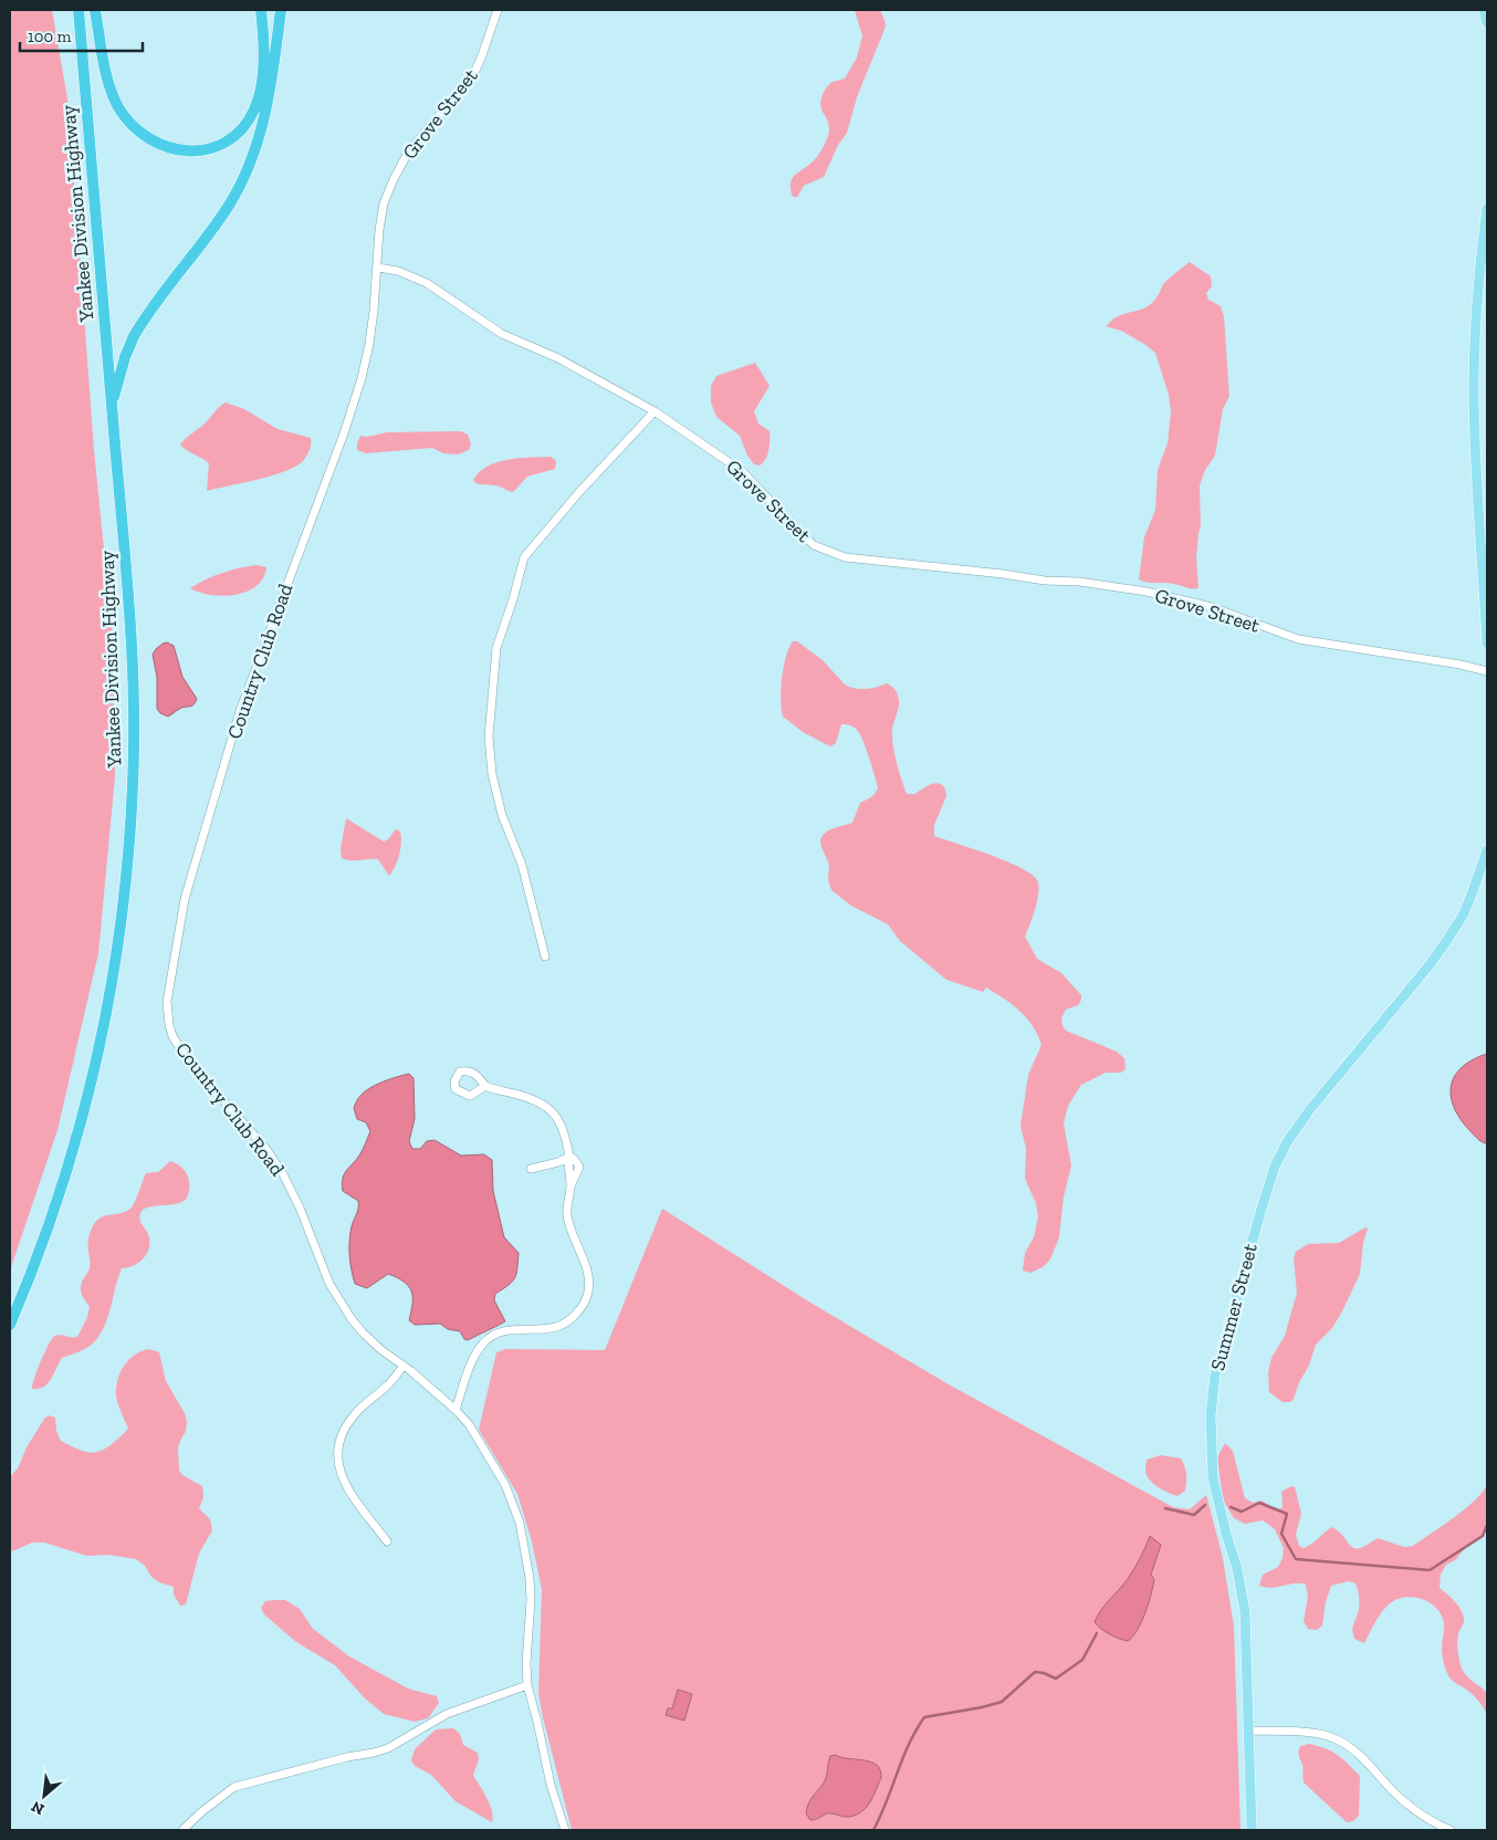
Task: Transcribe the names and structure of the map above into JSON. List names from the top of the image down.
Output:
{
  "streets": {
    "highway": ["Yankee Division Highway"],
    "main road": ["Summer Street"],
    "street": ["Grove Street", "Country Club Road"]
  },
  "crossings": [
    ["Grove Street", "Country Club Road"]
  ],
  "scale_bar": "100 m",
  "north": "bottom left"
}
